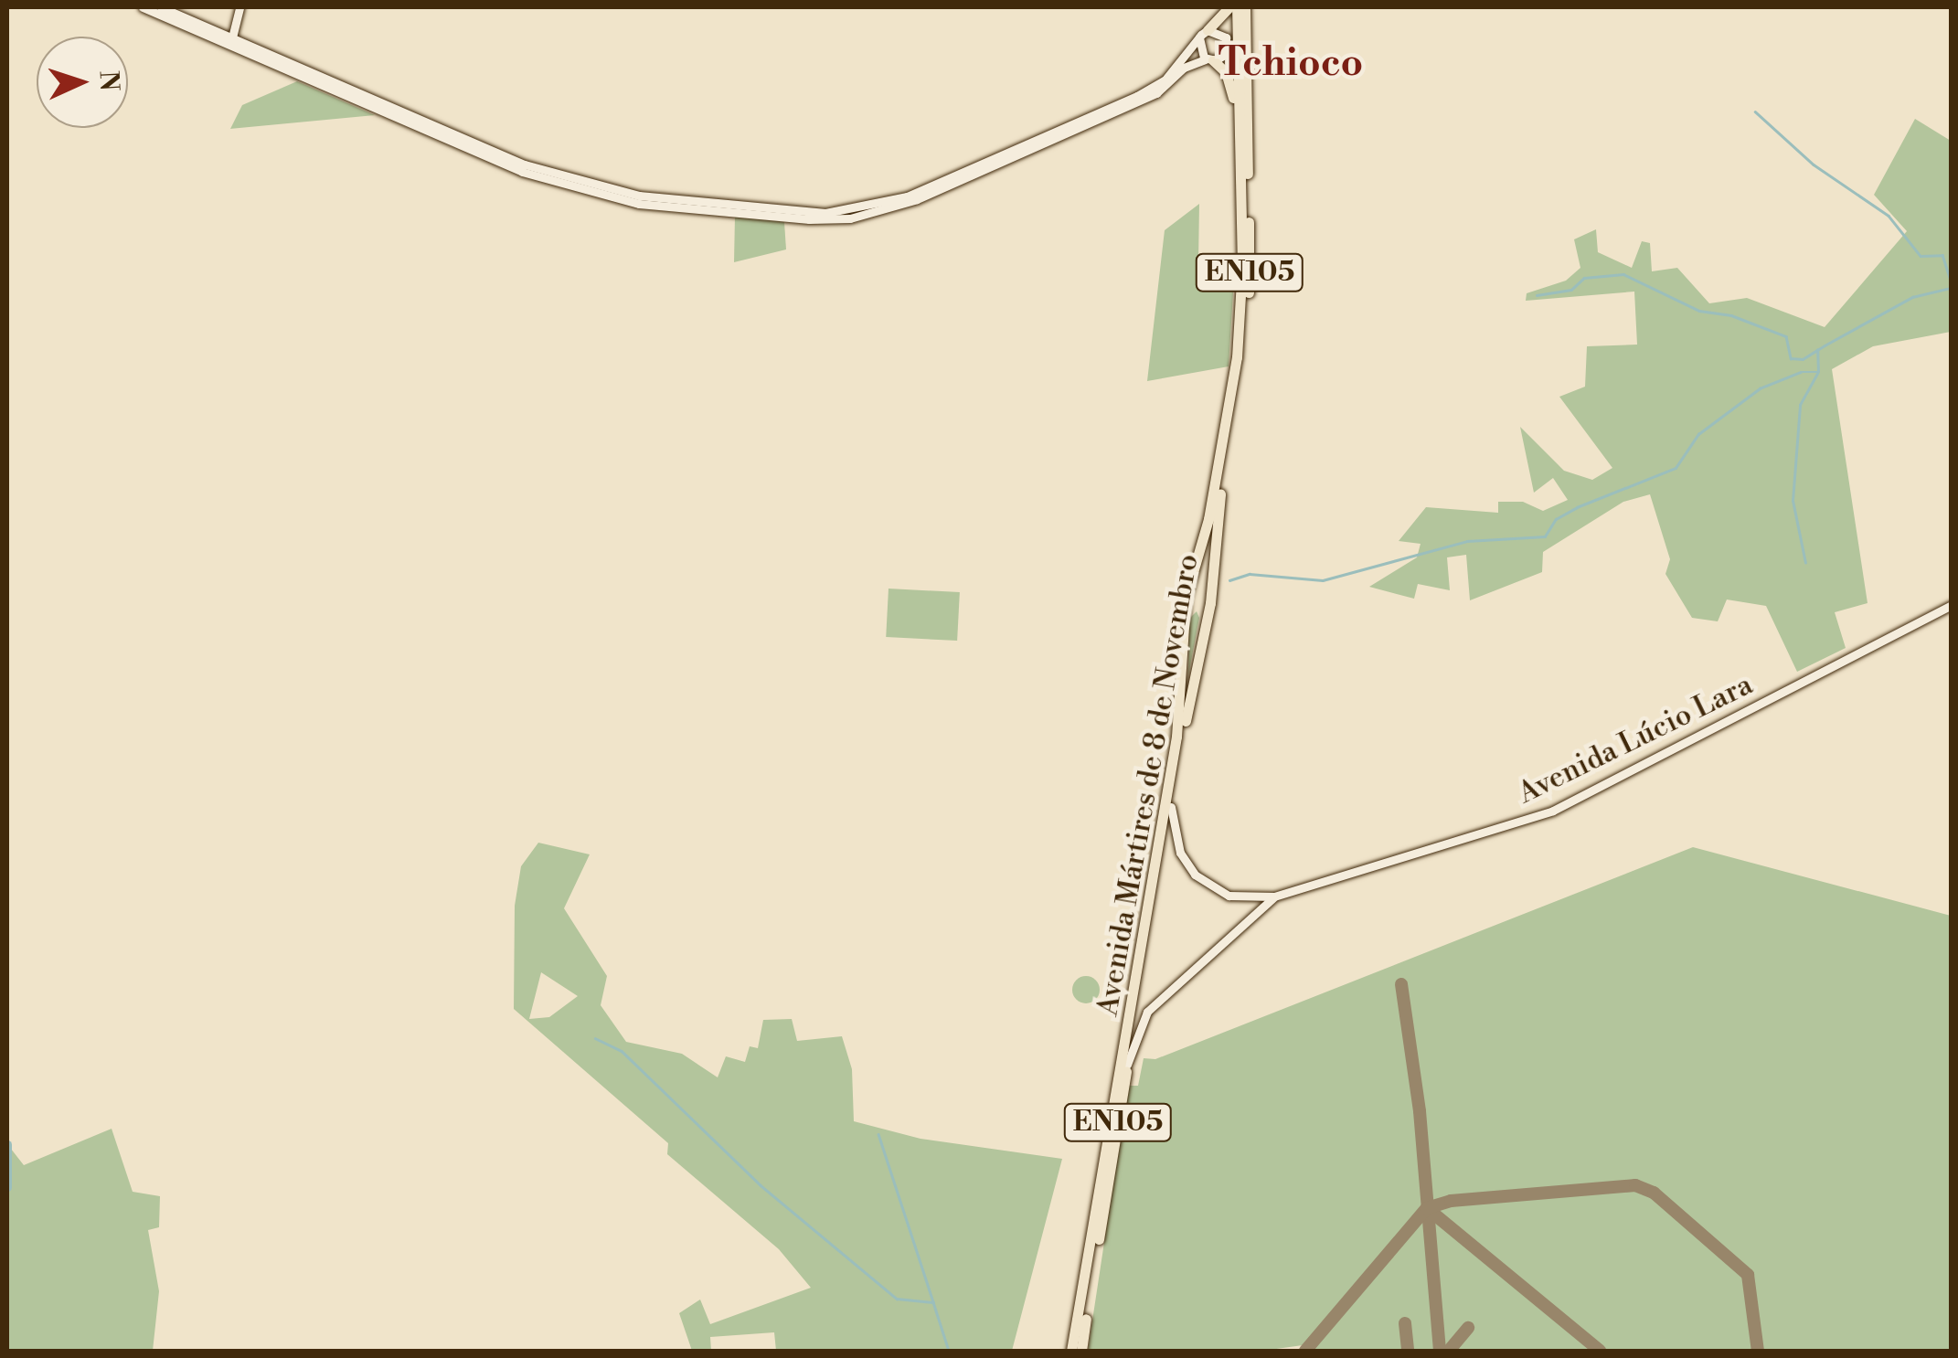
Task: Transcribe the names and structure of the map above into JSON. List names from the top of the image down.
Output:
{
  "streets": {
    "main road": ["EN105", "Avenida Mártires de 8 de Novembro"],
    "street": ["Avenida Lúcio Lara"]
  },
  "crossings": [
    ["Avenida Lúcio Lara", "Avenida Mártires de 8 de Novembro"]
  ],
  "districts": ["Tchioco"],
  "north": "right"
}
